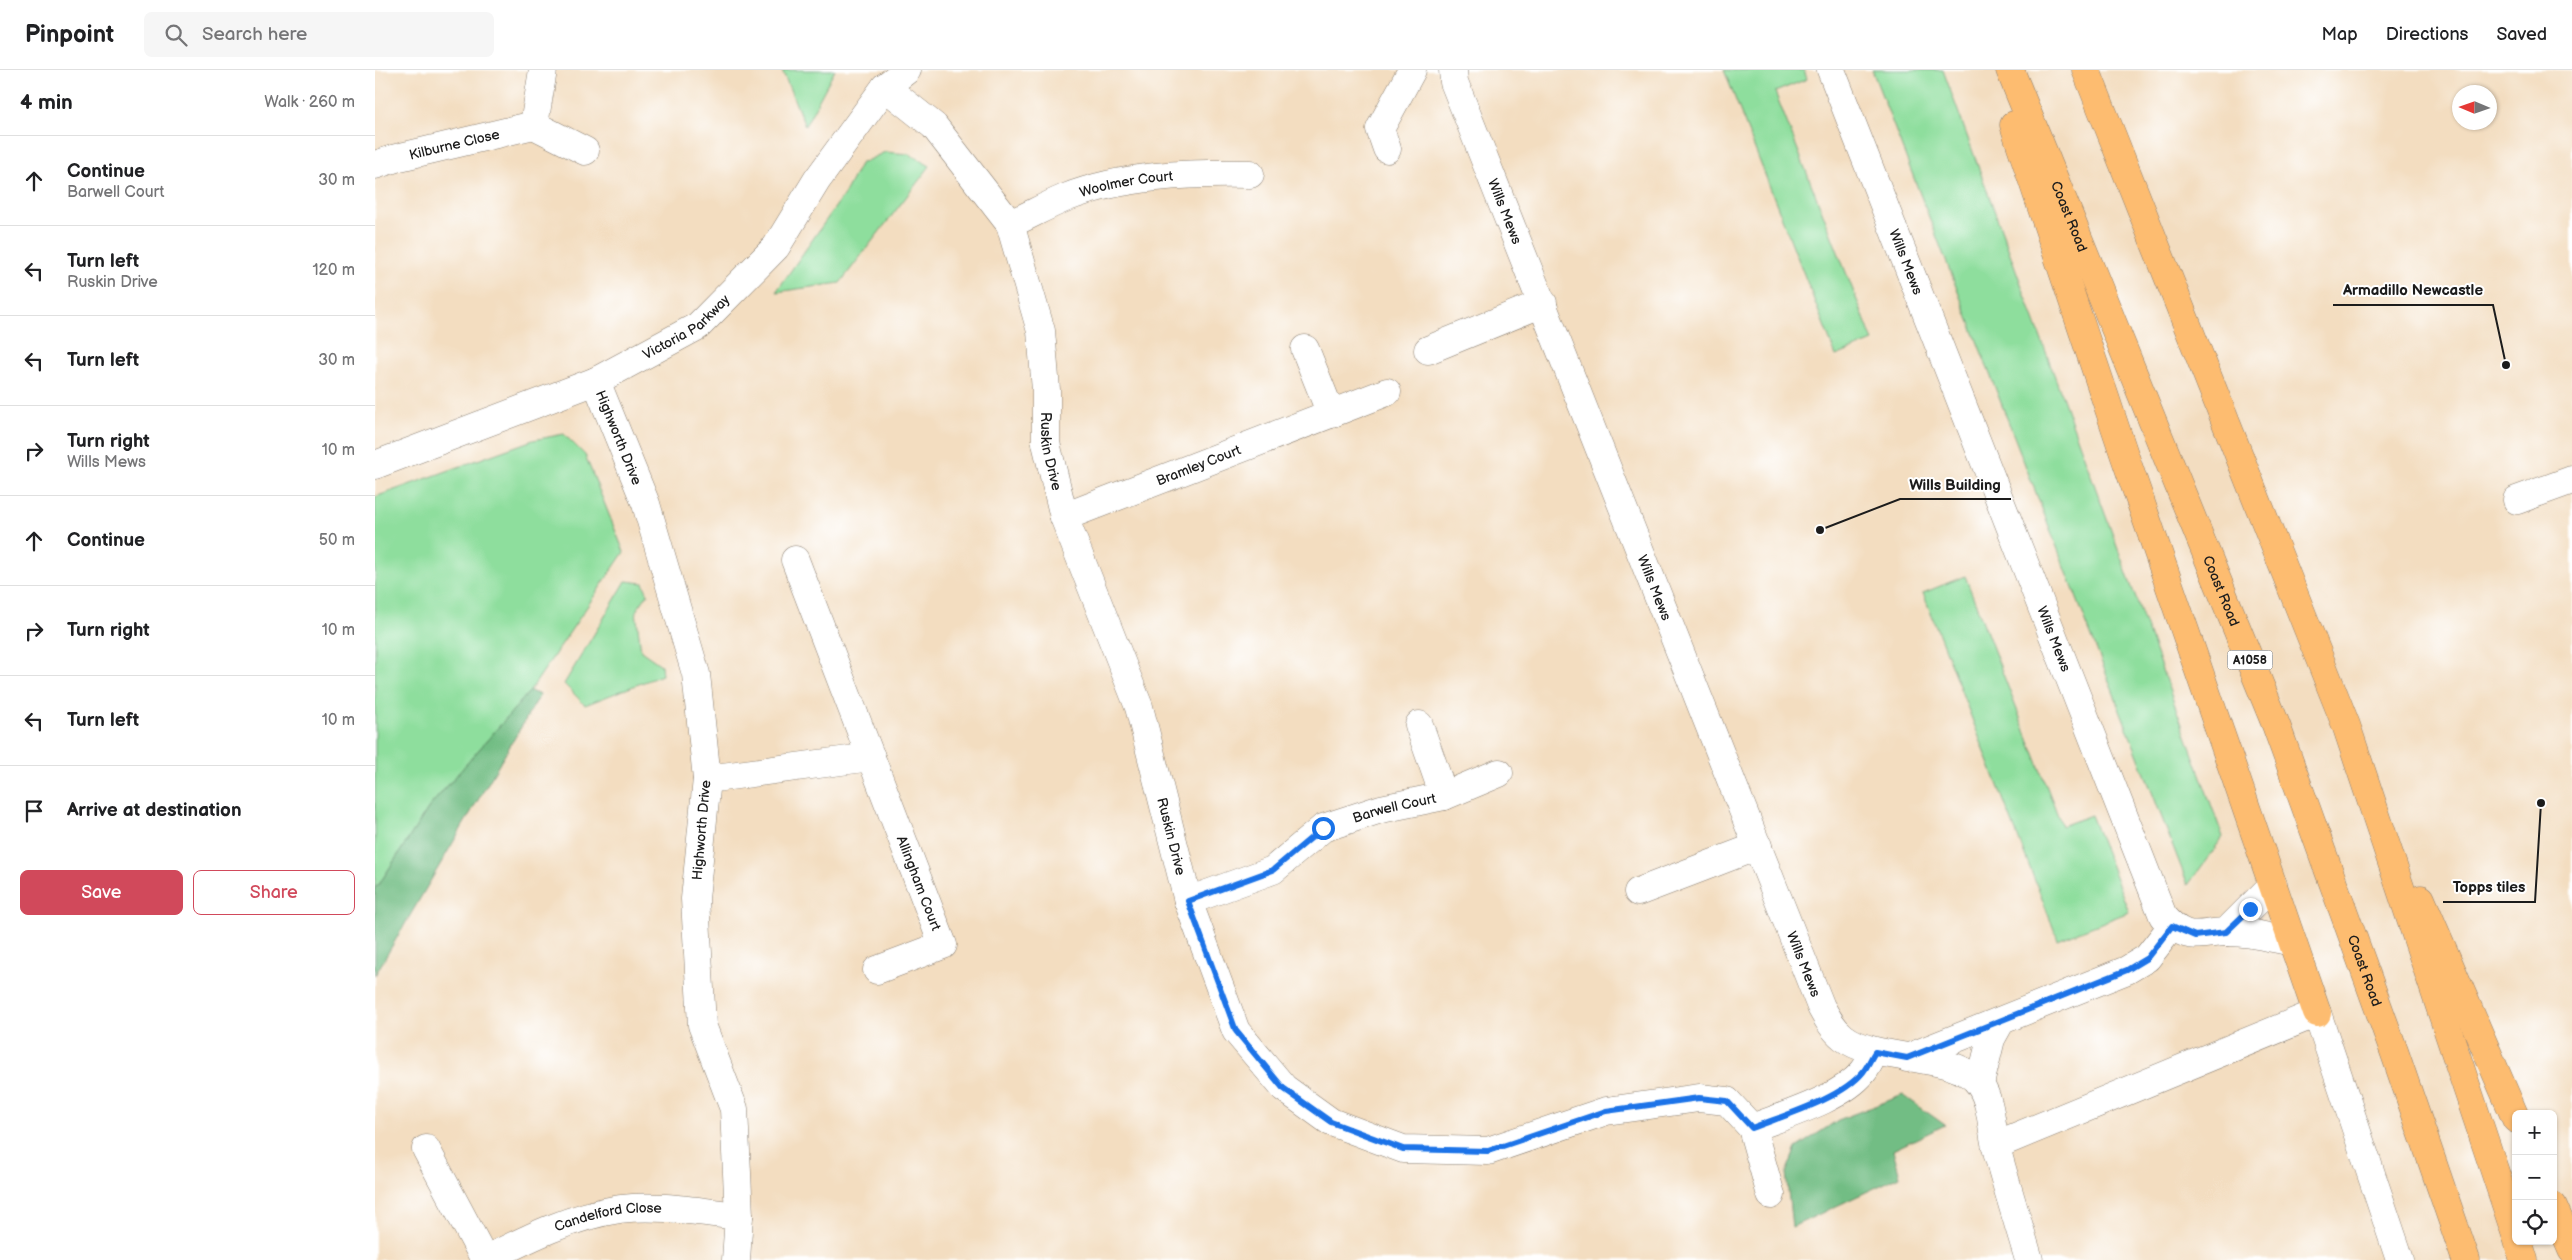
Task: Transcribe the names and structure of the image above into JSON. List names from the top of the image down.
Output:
{
  "streets": {
    "highway": ["Coast Road", "A1058"],
    "street": [
      "Kilburne Close",
      "Woolmer Court",
      "Wills Mews",
      "Victoria Parkway",
      "Highworth Drive",
      "Ruskin Drive",
      "Bramley Court",
      "Barwell Court",
      "Allingham Court",
      "Candelford Close"
    ]
  },
  "crossings": [
    ["Woolmer Court", "Ruskin Drive"],
    ["Victoria Parkway", "Highworth Drive"],
    ["Victoria Parkway", "Ruskin Drive"],
    ["Highworth Drive", "Candelford Close"],
    ["Ruskin Drive", "Bramley Court"],
    ["Ruskin Drive", "Barwell Court"]
  ],
  "places": ["Armadillo Newcastle", "Wills Building", "Topps tiles"],
  "north": "left",
  "page": {
    "header": "Pinpoint",
    "search": "Search here",
    "nav": ["Map", "Directions", "Saved"],
    "heading": ["4 min", "Walk · 260 m"],
    "list": [
      ["Continue", "Barwell Court", "30 m"],
      ["Turn left", "Ruskin Drive", "120 m"],
      ["Turn left", "30 m"],
      ["Turn right", "Wills Mews", "10 m"],
      ["Continue", "50 m"],
      ["Turn right", "10 m"],
      ["Turn left", "10 m"],
      "Arrive at destination"
    ],
    "buttons": ["Save", "Share"],
    "map_buttons": ["+", "−"]
  }
}
